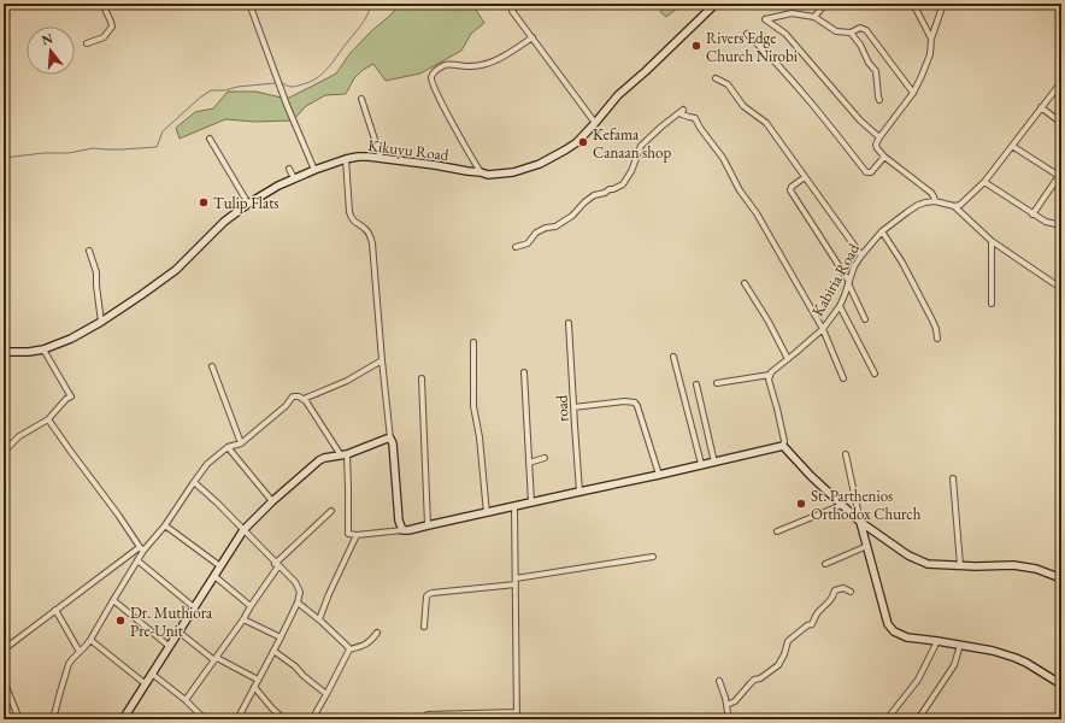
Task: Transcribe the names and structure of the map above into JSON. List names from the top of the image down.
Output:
{
  "streets": {
    "main road": ["Kikuyu Road"],
    "street": ["Kabiria Road", "road"]
  },
  "places": [
    "Rivers Edge Church Nirobi",
    "Kefama Canaan shop",
    "Tulip Flats",
    "St. Parthenios Orthodox Church",
    "Dr. Muthiora Pre-Unit"
  ],
  "north": "top"
}
